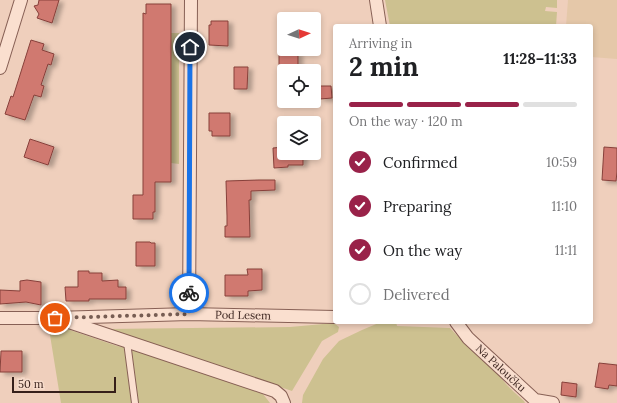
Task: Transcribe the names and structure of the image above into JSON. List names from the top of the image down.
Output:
{
  "streets": {
    "street": ["Pod Lesem", "Na Paloučku"]
  },
  "scale_bar": "50 m",
  "north": "right",
  "page": {
    "heading": ["2 min", "Arriving in", "11:28–11:33"],
    "bar": "On the way · 120 m",
    "list": [
      ["Confirmed", "10:59"],
      ["Preparing", "11:10"],
      ["On the way", "11:11"],
      "Delivered"
    ],
    "scale": "50 m"
  }
}
